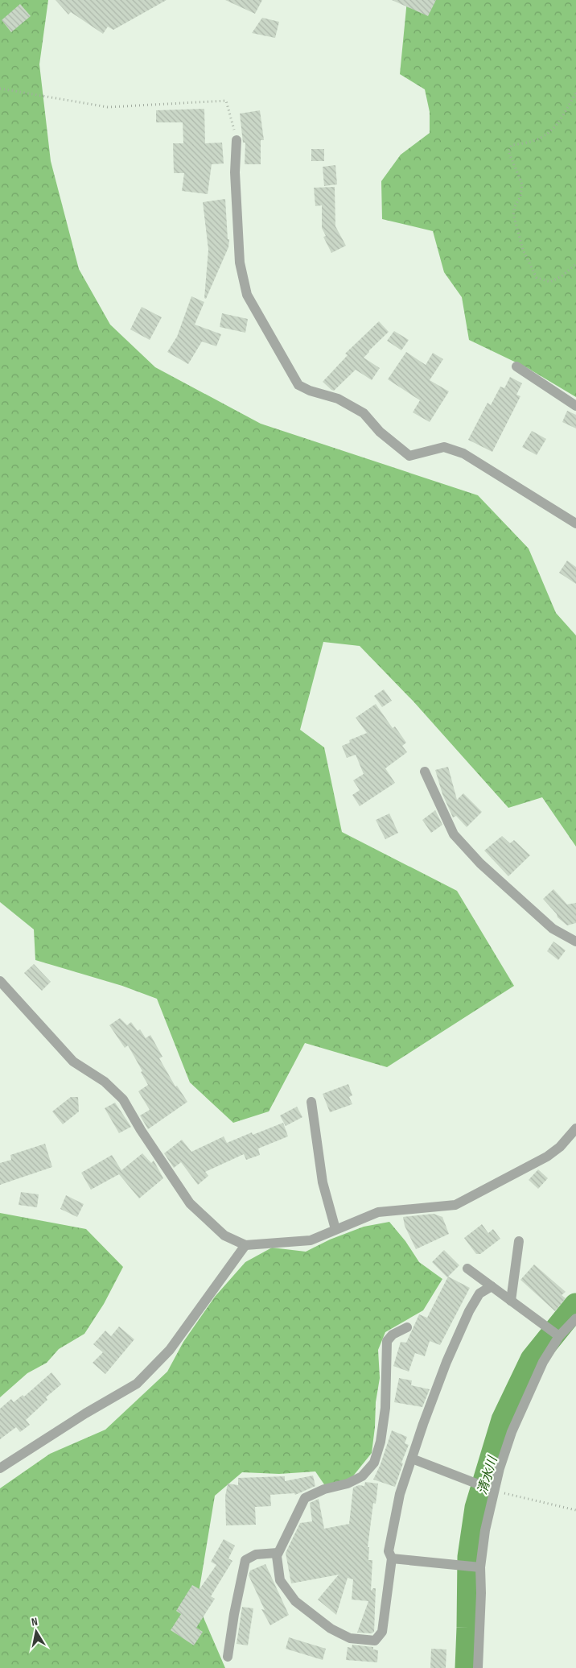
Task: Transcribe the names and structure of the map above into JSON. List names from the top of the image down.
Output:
{
  "water": ["清水川"],
  "north": "top"
}
